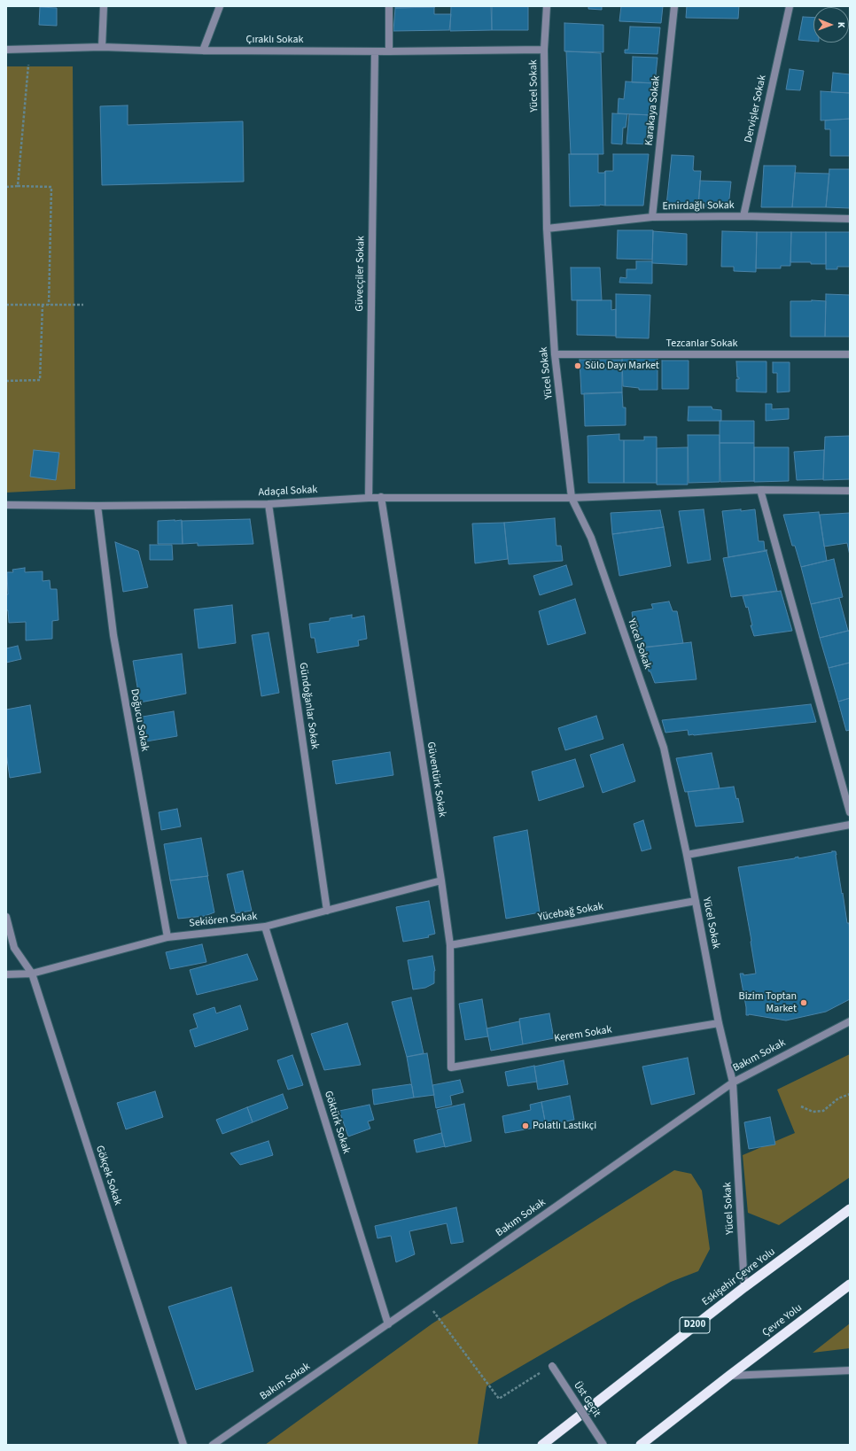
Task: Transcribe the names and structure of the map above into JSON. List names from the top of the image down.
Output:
{
  "streets": {
    "highway": ["Eskişehir Çevre Yolu", "Çevre Yolu", "D200"],
    "street": [
      "Çıraklı Sokak",
      "Yücel Sokak",
      "Dervişler Sokak",
      "Karakaya Sokak",
      "Emirdağlı Sokak",
      "Güvecçiler Sokak",
      "Tezcanlar Sokak",
      "Adaçal Sokak",
      "Gündoğanlar Sokak",
      "Doğucu Sokak",
      "Güventürk Sokak",
      "Yücebağ Sokak",
      "Sekiören Sokak",
      "Kerem Sokak",
      "Bakım Sokak",
      "Göktürk Sokak",
      "Gökçek Sokak",
      "Üst Geçit"
    ]
  },
  "crossings": [
    ["Çıraklı Sokak", "Yücel Sokak"],
    ["Çıraklı Sokak", "Güvecçiler Sokak"],
    ["Yücel Sokak", "Emirdağlı Sokak"],
    ["Yücel Sokak", "Tezcanlar Sokak"],
    ["Yücel Sokak", "Adaçal Sokak"],
    ["Yücel Sokak", "Yücebağ Sokak"],
    ["Yücel Sokak", "Kerem Sokak"],
    ["Yücel Sokak", "Bakım Sokak"],
    ["Yücel Sokak", "Eskişehir Çevre Yolu"],
    ["Dervişler Sokak", "Emirdağlı Sokak"],
    ["Karakaya Sokak", "Emirdağlı Sokak"],
    ["Güvecçiler Sokak", "Adaçal Sokak"],
    ["Adaçal Sokak", "Gündoğanlar Sokak"],
    ["Adaçal Sokak", "Doğucu Sokak"],
    ["Adaçal Sokak", "Güventürk Sokak"],
    ["Gündoğanlar Sokak", "Sekiören Sokak"],
    ["Doğucu Sokak", "Sekiören Sokak"],
    ["Güventürk Sokak", "Yücebağ Sokak"],
    ["Güventürk Sokak", "Sekiören Sokak"],
    ["Güventürk Sokak", "Kerem Sokak"],
    ["Sekiören Sokak", "Göktürk Sokak"],
    ["Sekiören Sokak", "Gökçek Sokak"],
    ["Bakım Sokak", "Göktürk Sokak"]
  ],
  "places": ["Sülo Dayı Market", "Bizim Toptan Market", "Polatlı Lastikçi"],
  "north": "right"
}
